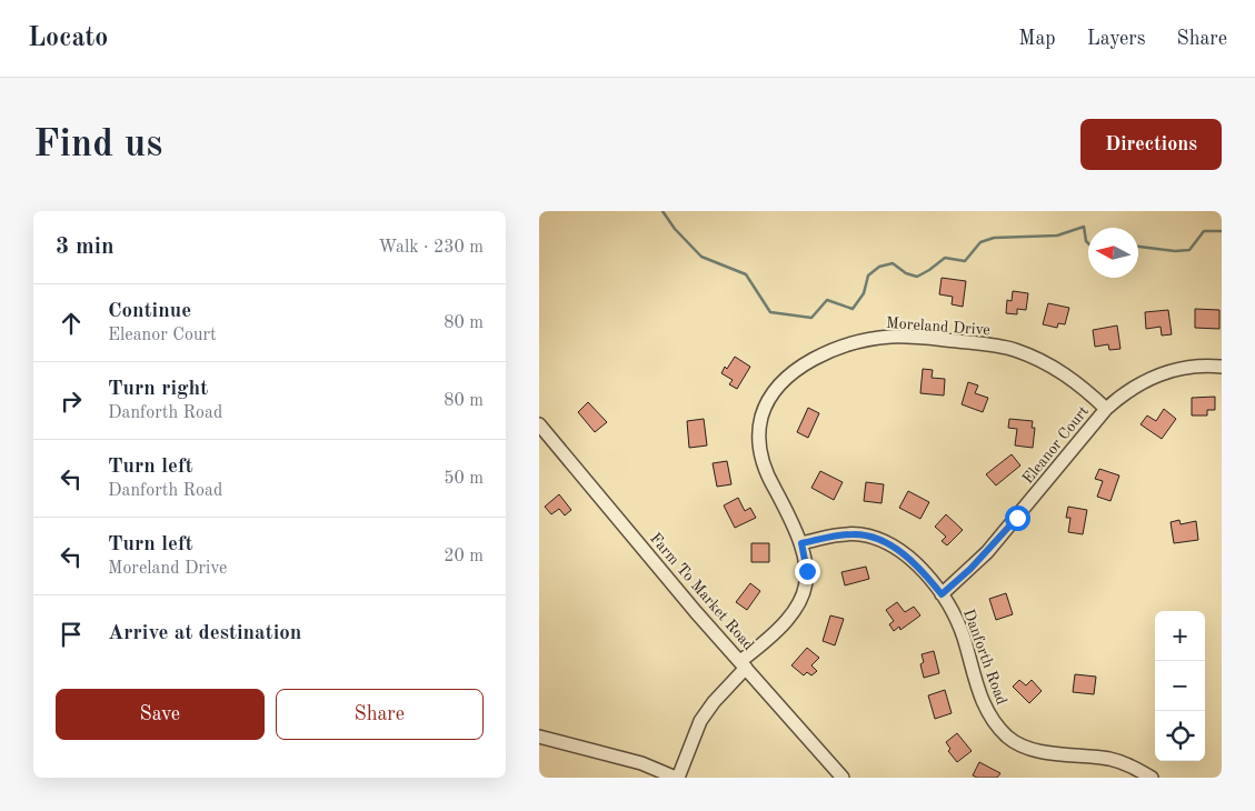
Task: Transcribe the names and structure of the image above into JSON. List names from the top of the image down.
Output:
{
  "streets": {
    "street": [
      "Moreland Drive",
      "Eleanor Court",
      "Farm To Market Road",
      "Danforth Road"
    ]
  },
  "crossings": [
    ["Moreland Drive", "Eleanor Court"],
    ["Moreland Drive", "Farm To Market Road"],
    ["Moreland Drive", "Danforth Road"],
    ["Eleanor Court", "Danforth Road"]
  ],
  "north": "left",
  "page": {
    "header": "Locato",
    "nav": ["Map", "Layers", "Share"],
    "buttons": [
      "Directions",
      ["Save", "Share"]
    ],
    "title": "Find us",
    "heading": ["3 min", "Walk · 230 m"],
    "list": [
      ["Continue", "Eleanor Court", "80 m"],
      ["Turn right", "Danforth Road", "80 m"],
      ["Turn left", "Danforth Road", "50 m"],
      ["Turn left", "Moreland Drive", "20 m"],
      "Arrive at destination"
    ],
    "map_buttons": ["+", "−"]
  }
}
